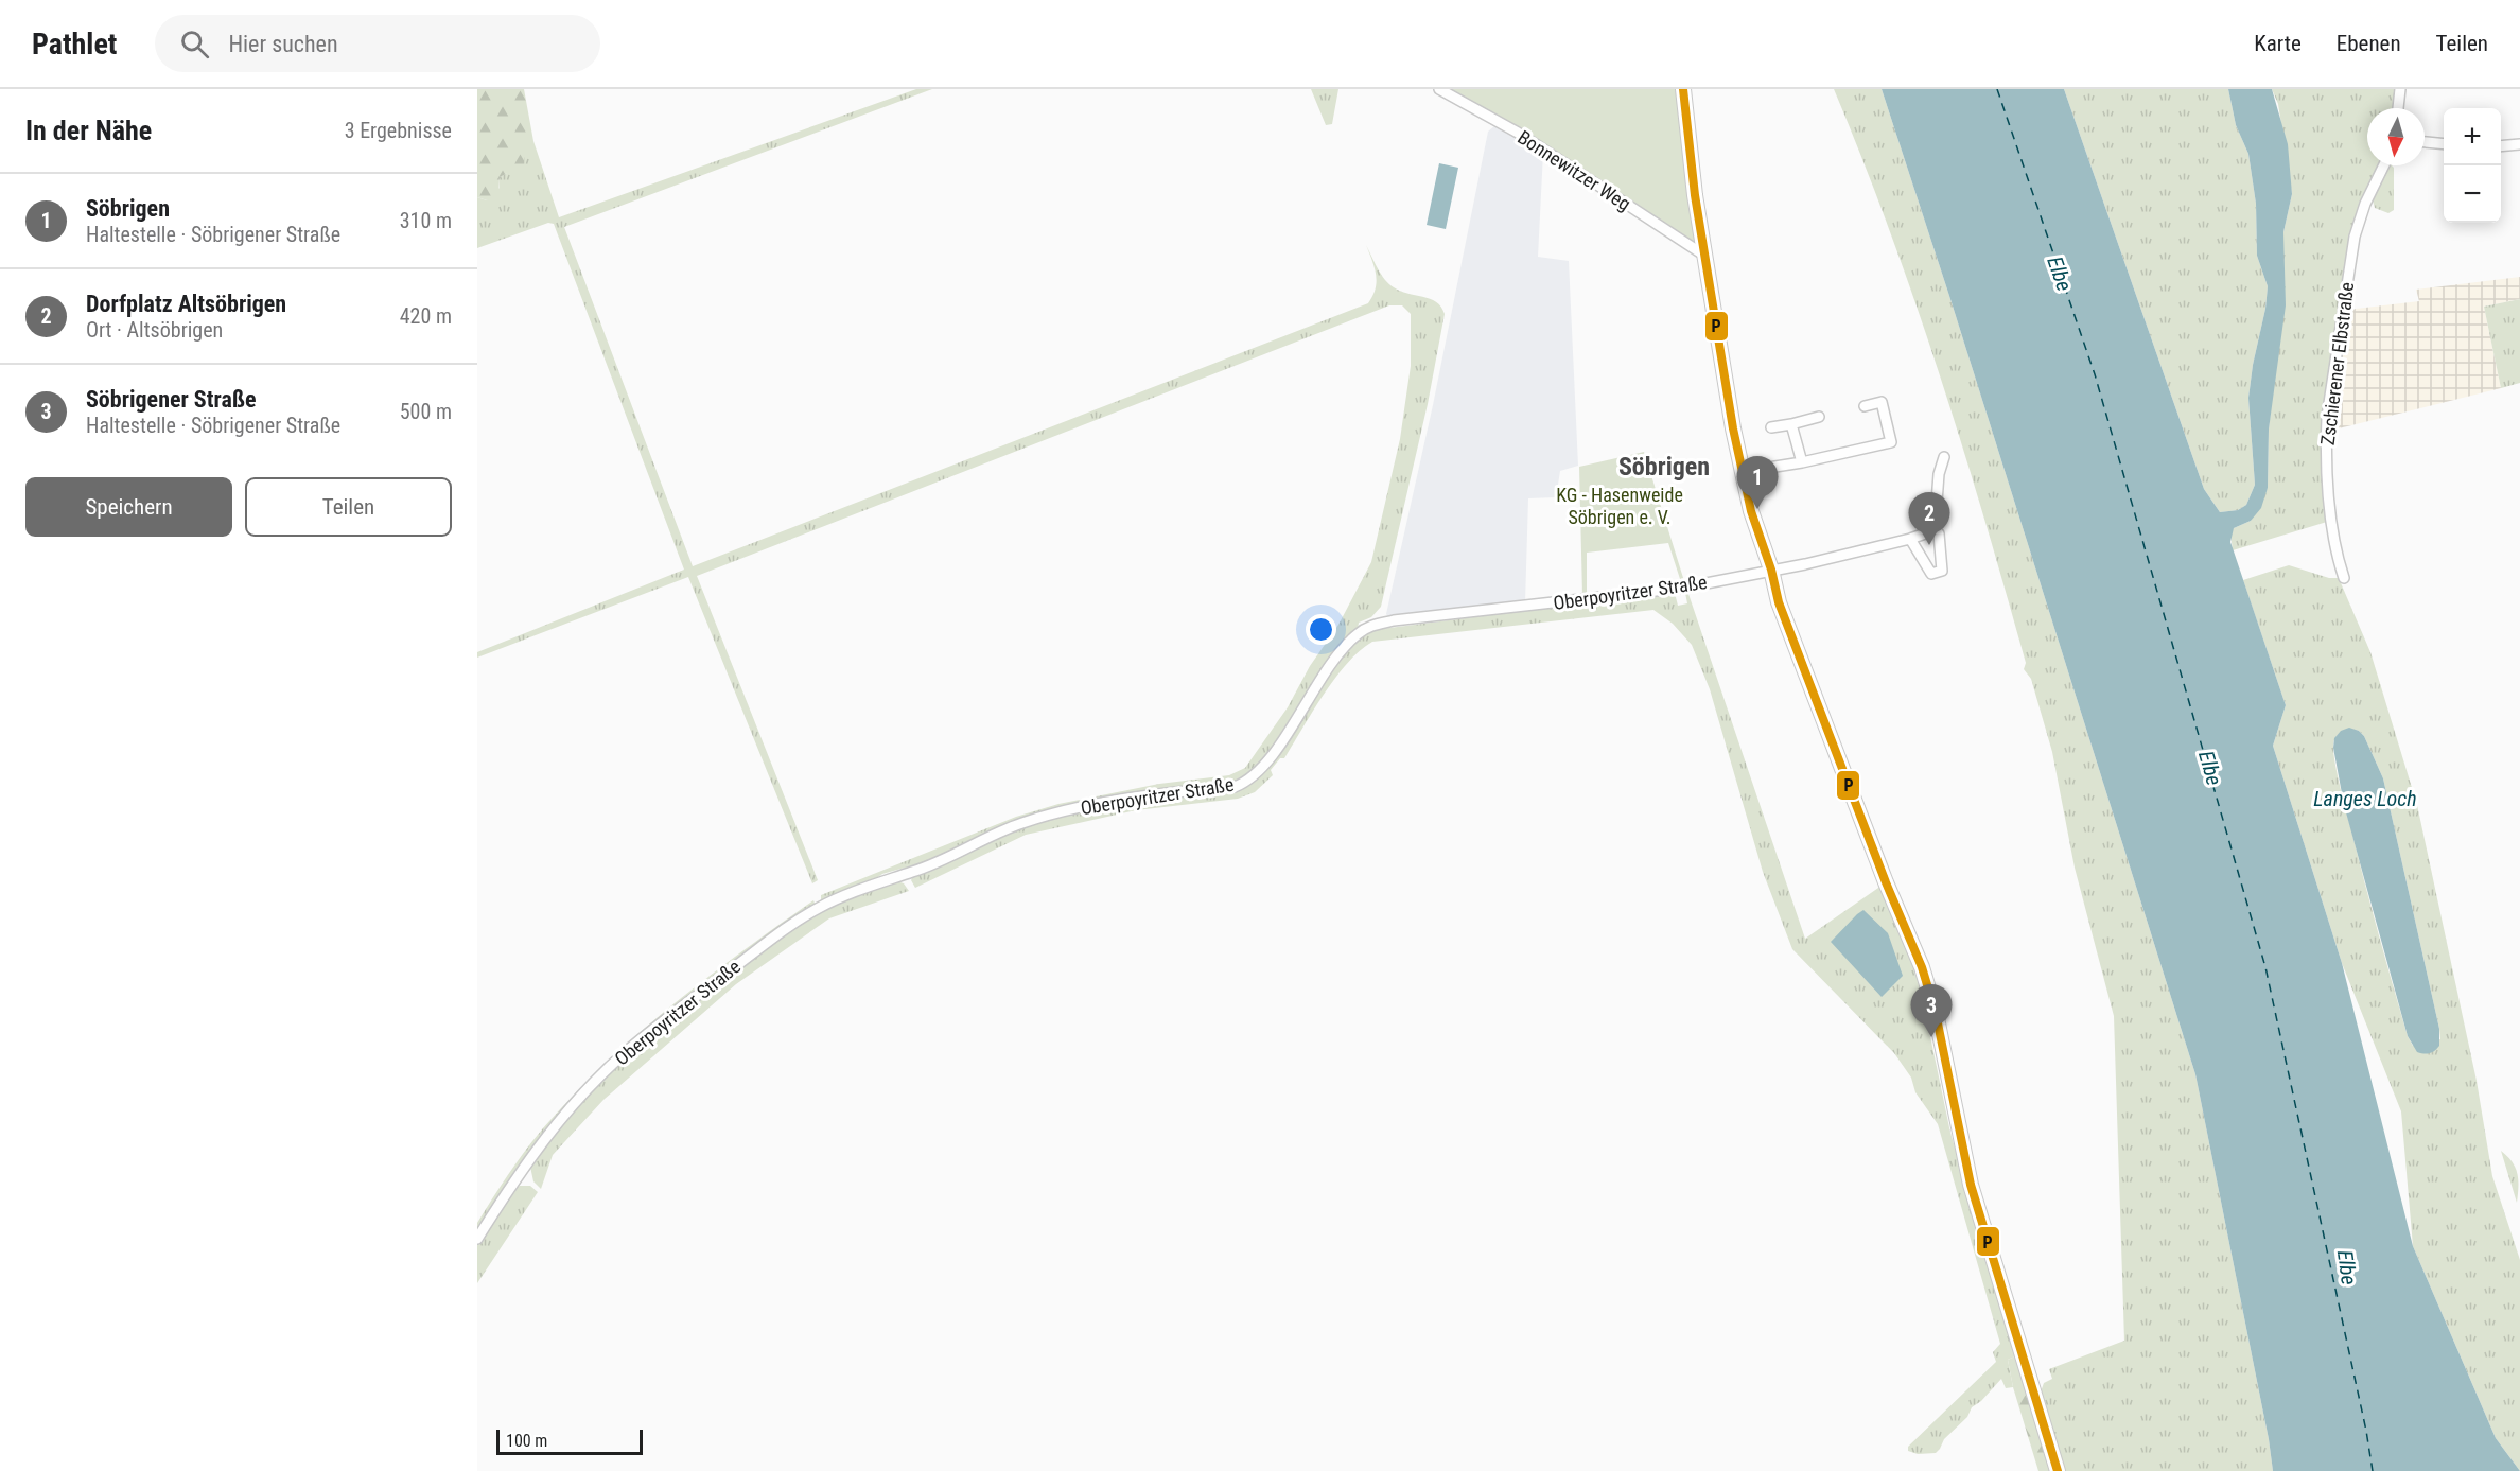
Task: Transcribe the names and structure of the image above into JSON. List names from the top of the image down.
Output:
{
  "streets": {
    "street": ["Bonnewitzer Weg", "Zschierener Elbstraße", "Oberpoyritzer Straße"]
  },
  "districts": ["Söbrigen"],
  "water": ["Elbe", "Langes Loch"],
  "parks": ["KG - Hasenweide Söbrigen e. V."],
  "lines": ["transit line P"],
  "scale_bar": "100 m",
  "north": "bottom",
  "page": {
    "header": "Pathlet",
    "search": "Hier suchen",
    "nav": ["Karte", "Ebenen", "Teilen"],
    "heading": ["In der Nähe", "3 Ergebnisse"],
    "map_buttons": ["+", "−"],
    "list": [
      {
        "mark": "1",
        "name": "Söbrigen",
        "note": "Haltestelle · Söbrigener Straße",
        "value": "310 m"
      },
      {
        "mark": "2",
        "name": "Dorfplatz Altsöbrigen",
        "note": "Ort · Altsöbrigen",
        "value": "420 m"
      },
      {
        "mark": "3",
        "name": "Söbrigener Straße",
        "note": "Haltestelle · Söbrigener Straße",
        "value": "500 m"
      }
    ],
    "pins": ["1", "2", "3"],
    "buttons": ["Speichern", "Teilen"],
    "scale": "100 m"
  }
}
